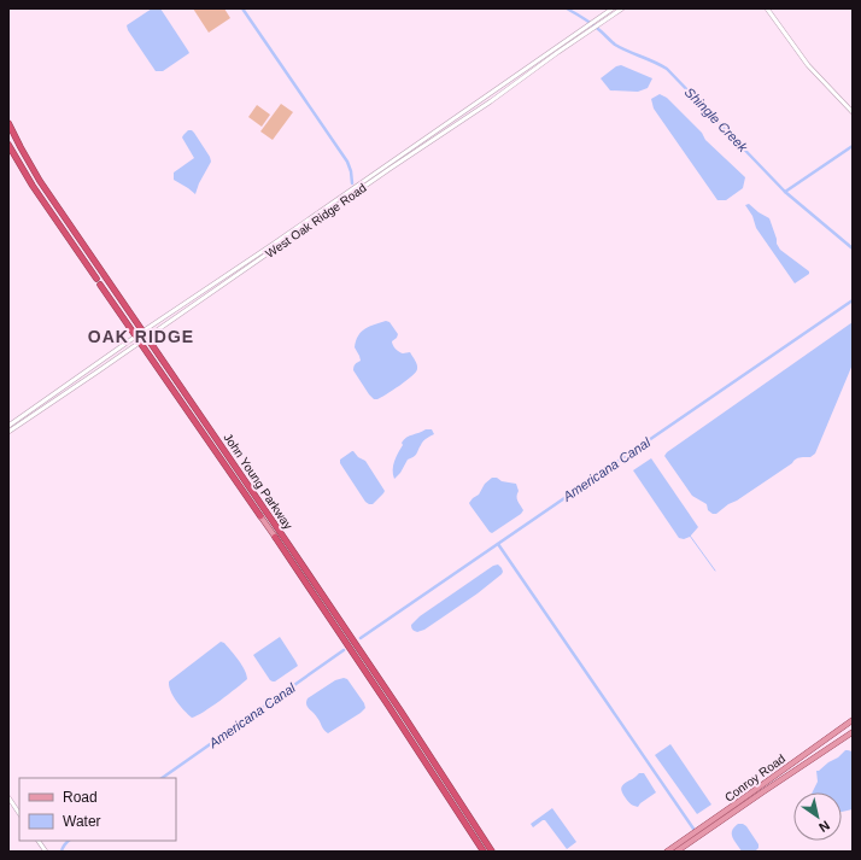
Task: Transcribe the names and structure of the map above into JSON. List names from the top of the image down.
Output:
{
  "streets": {
    "highway": ["John Young Parkway"],
    "main road": ["Conroy Road"],
    "street": ["West Oak Ridge Road"]
  },
  "crossings": [
    ["West Oak Ridge Road", "John Young Parkway"]
  ],
  "districts": ["OAK RIDGE"],
  "water": ["Shingle Creek", "Americana Canal"],
  "legend": ["Road", "Water"],
  "north": "bottom right"
}
